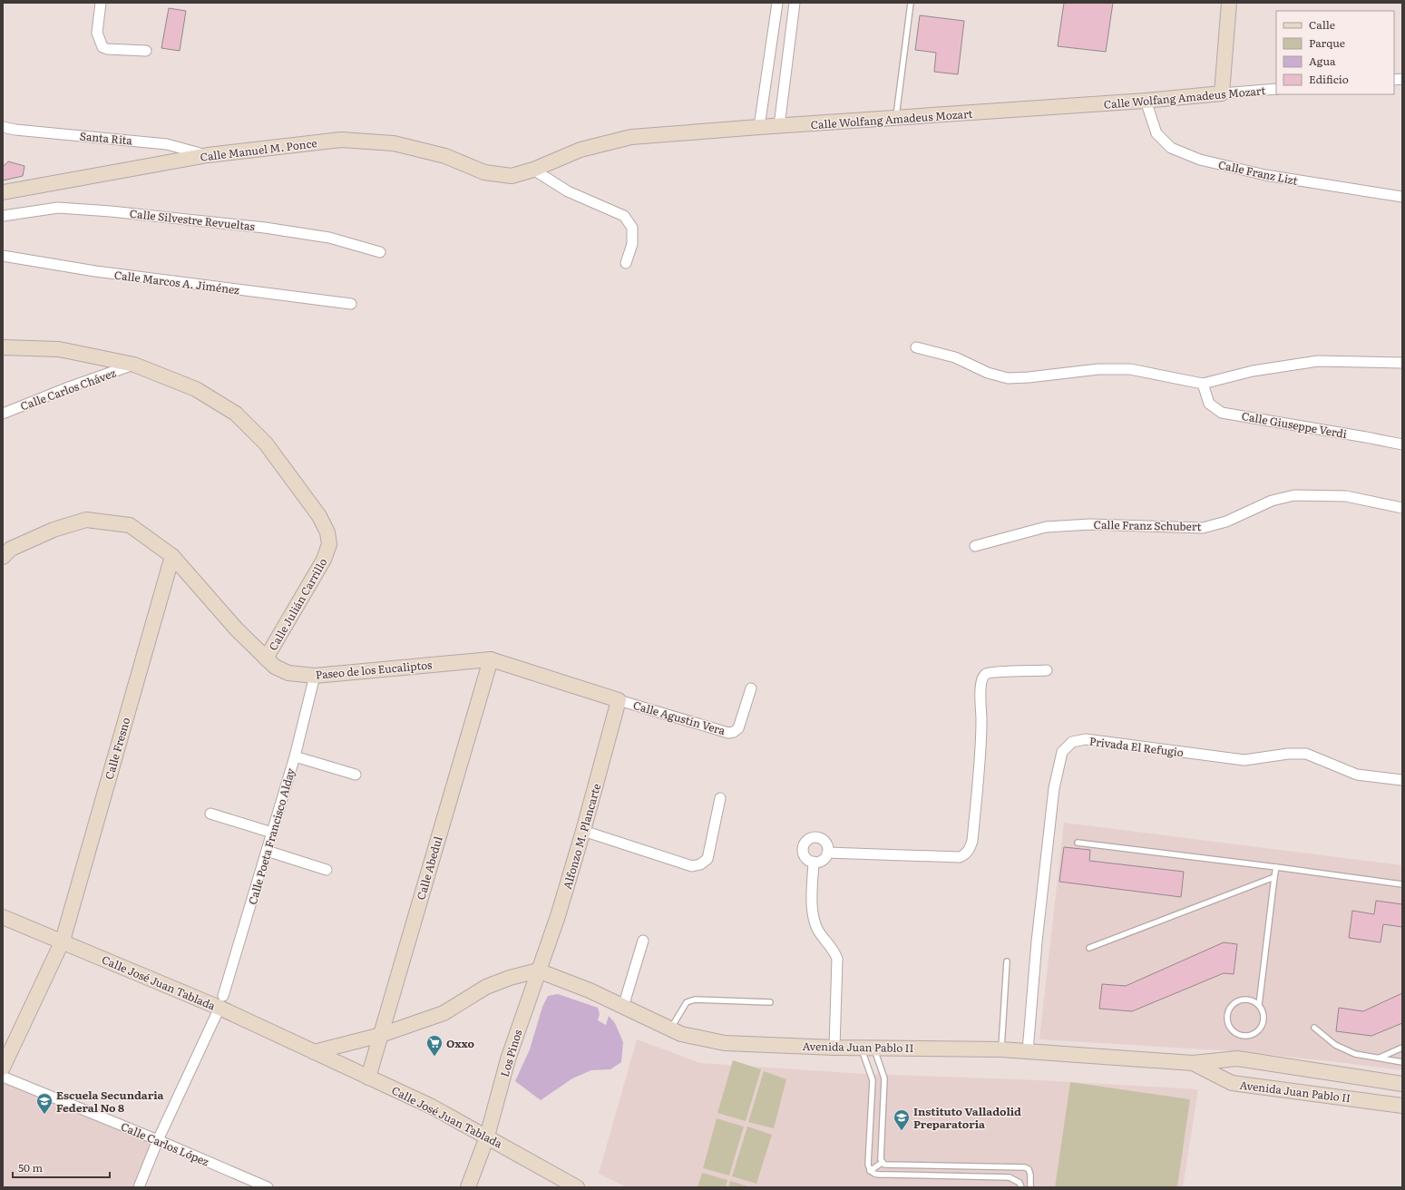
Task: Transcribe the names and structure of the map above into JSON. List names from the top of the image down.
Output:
{
  "streets": {
    "street": [
      "Calle Wolfang Amadeus Mozart",
      "Santa Rita",
      "Calle Manuel M. Ponce",
      "Calle Franz Lizt",
      "Calle Silvestre Revueltas",
      "Calle Marcos A. Jiménez",
      "Calle Carlos Chávez",
      "Calle Giuseppe Verdi",
      "Calle Franz Schubert",
      "Calle Julián Carrillo",
      "Paseo de los Eucaliptos",
      "Calle Agustín Vera",
      "Privada El Refugio",
      "Calle Fresno",
      "Calle Poeta Francisco Alday",
      "Alfonzo M. Plancarte",
      "Calle Abedul",
      "Calle José Juan Tablada",
      "Avenida Juan Pablo II",
      "Los Pinos",
      "Calle Carlos López"
    ]
  },
  "crossings": [
    ["Calle Wolfang Amadeus Mozart", "Calle Manuel M. Ponce"],
    ["Calle Wolfang Amadeus Mozart", "Calle Franz Lizt"],
    ["Santa Rita", "Calle Manuel M. Ponce"],
    ["Calle Carlos Chávez", "Calle Julián Carrillo"],
    ["Calle Julián Carrillo", "Paseo de los Eucaliptos"],
    ["Paseo de los Eucaliptos", "Calle Agustín Vera"],
    ["Paseo de los Eucaliptos", "Calle Fresno"],
    ["Paseo de los Eucaliptos", "Calle Poeta Francisco Alday"],
    ["Paseo de los Eucaliptos", "Alfonzo M. Plancarte"],
    ["Paseo de los Eucaliptos", "Calle Abedul"],
    ["Calle Agustín Vera", "Alfonzo M. Plancarte"],
    ["Privada El Refugio", "Avenida Juan Pablo II"],
    ["Calle Fresno", "Calle José Juan Tablada"],
    ["Calle Poeta Francisco Alday", "Calle José Juan Tablada"],
    ["Calle Poeta Francisco Alday", "Calle Carlos López"],
    ["Alfonzo M. Plancarte", "Avenida Juan Pablo II"],
    ["Alfonzo M. Plancarte", "Los Pinos"],
    ["Calle Abedul", "Calle José Juan Tablada"],
    ["Calle José Juan Tablada", "Los Pinos"],
    ["Avenida Juan Pablo II", "Los Pinos"]
  ],
  "places": {
    "supermarket": ["Oxxo"],
    "school or university": ["Escuela Secundaria Federal No 8", "Instituto Valladolid Preparatoria"]
  },
  "legend": [
    "Calle",
    "Parque",
    "Agua",
    "Edificio"
  ],
  "scale_bar": "50 m"
}
